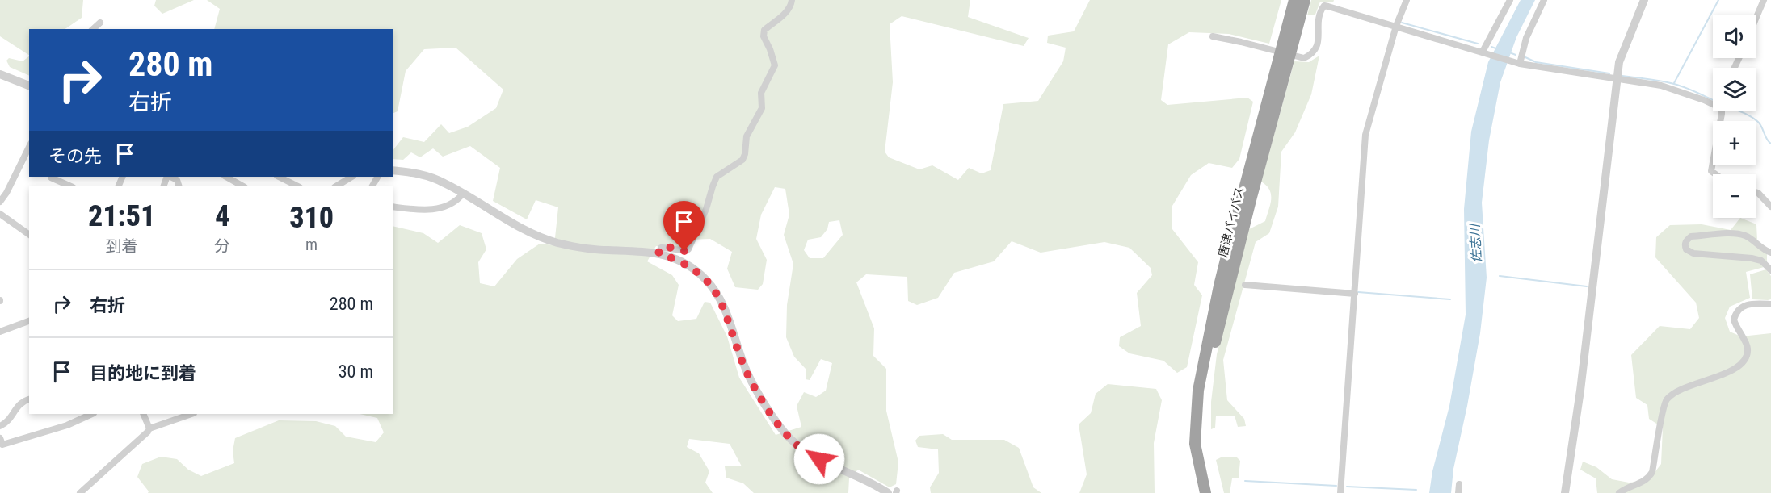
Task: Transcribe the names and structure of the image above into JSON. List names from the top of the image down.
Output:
{
  "streets": {
    "highway": ["唐津バイパス"]
  },
  "water": ["佐志川"],
  "page": {
    "map_buttons": ["+", "−"],
    "turn": ["280 m", "右折"],
    "then": "その先",
    "eta": [
      "21:51",
      "到着",
      "4",
      "分",
      "310",
      "m"
    ],
    "list": [
      {
        "name": "右折",
        "value": "280 m"
      },
      {
        "name": "目的地に到着",
        "value": "30 m"
      }
    ]
  }
}
